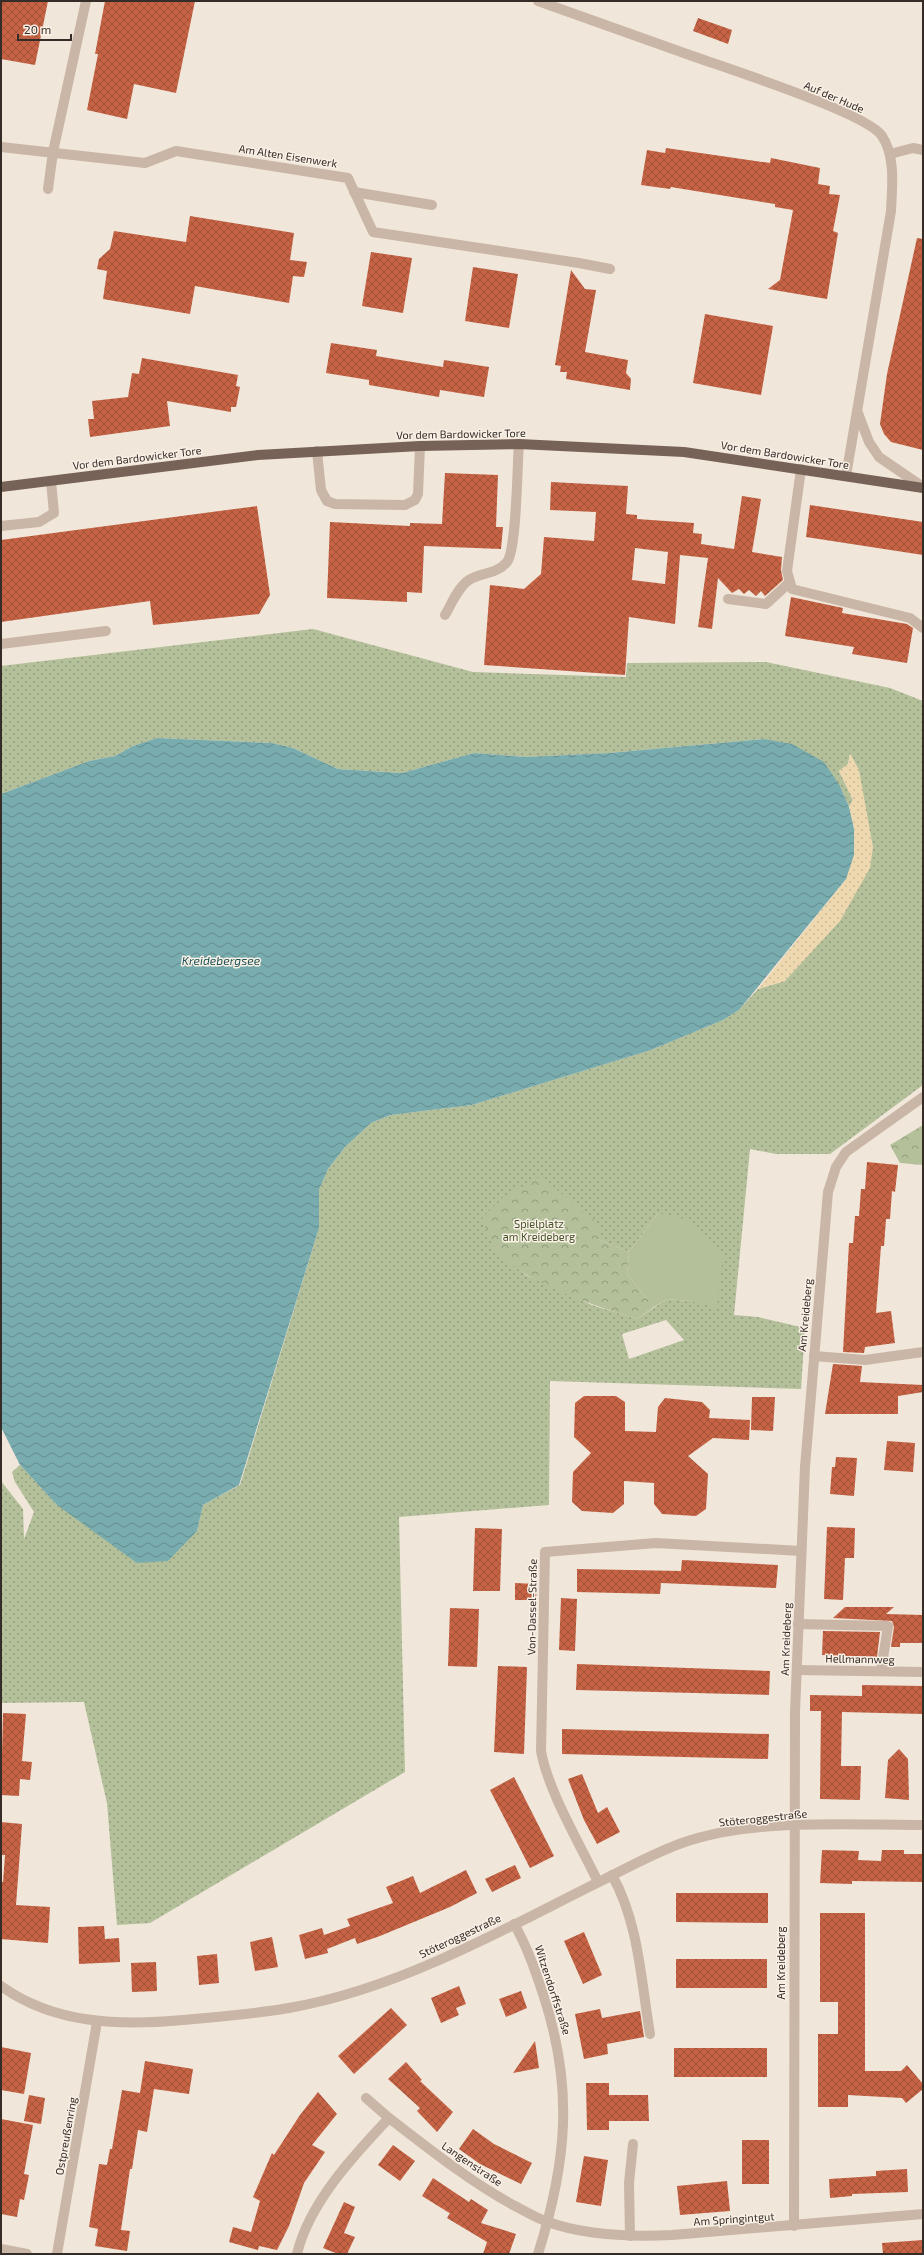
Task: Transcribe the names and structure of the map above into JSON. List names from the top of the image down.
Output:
{
  "streets": {
    "main road": ["Vor dem Bardowicker Tore"],
    "street": [
      "Auf der Hude",
      "Am Alten Eisenwerk",
      "Am Kreideberg",
      "Von-Dassel-Straße",
      "Hellmannweg",
      "Stöteroggestraße",
      "Witzendorffstraße",
      "Ostpreußenring",
      "Langenstraße",
      "Am Springintgut"
    ]
  },
  "crossings": [
    ["Auf der Hude", "Vor dem Bardowicker Tore"],
    ["Am Kreideberg", "Von-Dassel-Straße"],
    ["Am Kreideberg", "Hellmannweg"],
    ["Am Kreideberg", "Stöteroggestraße"],
    ["Am Kreideberg", "Am Springintgut"],
    ["Von-Dassel-Straße", "Stöteroggestraße"],
    ["Stöteroggestraße", "Witzendorffstraße"],
    ["Stöteroggestraße", "Ostpreußenring"],
    ["Witzendorffstraße", "Langenstraße"],
    ["Witzendorffstraße", "Am Springintgut"],
    ["Langenstraße", "Am Springintgut"]
  ],
  "water": ["Kreidebergsee"],
  "parks": ["Spielplatz am Kreideberg"],
  "scale_bar": "20 m"
}
